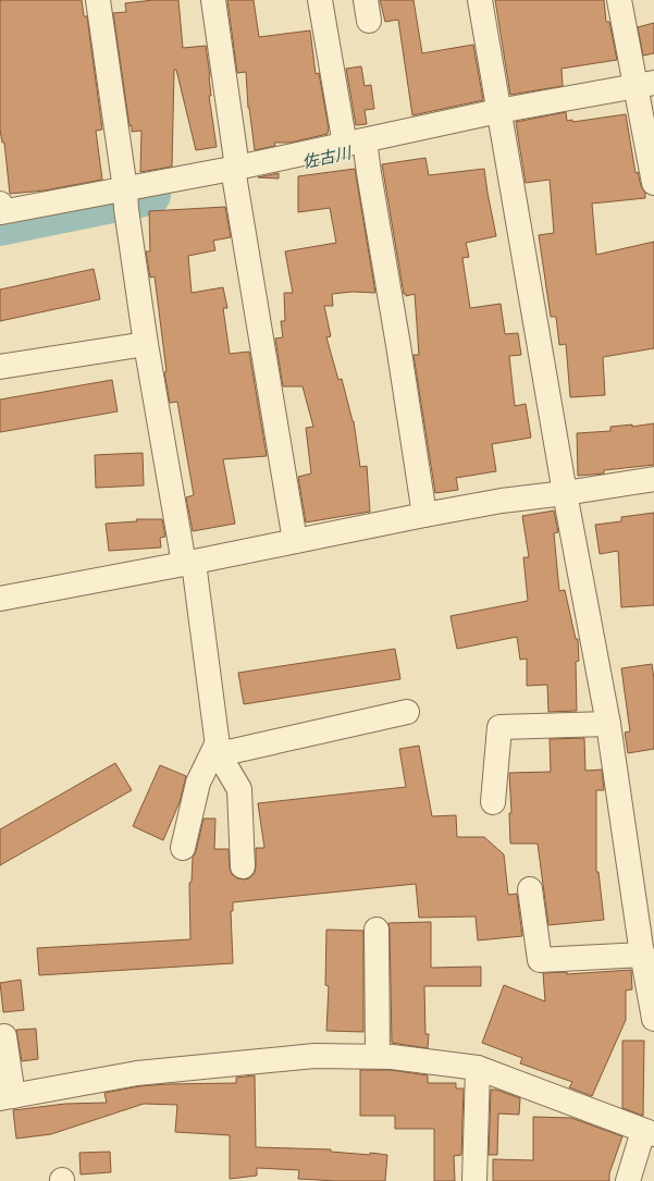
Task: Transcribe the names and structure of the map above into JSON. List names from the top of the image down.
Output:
{
  "water": ["佐古川"]
}
